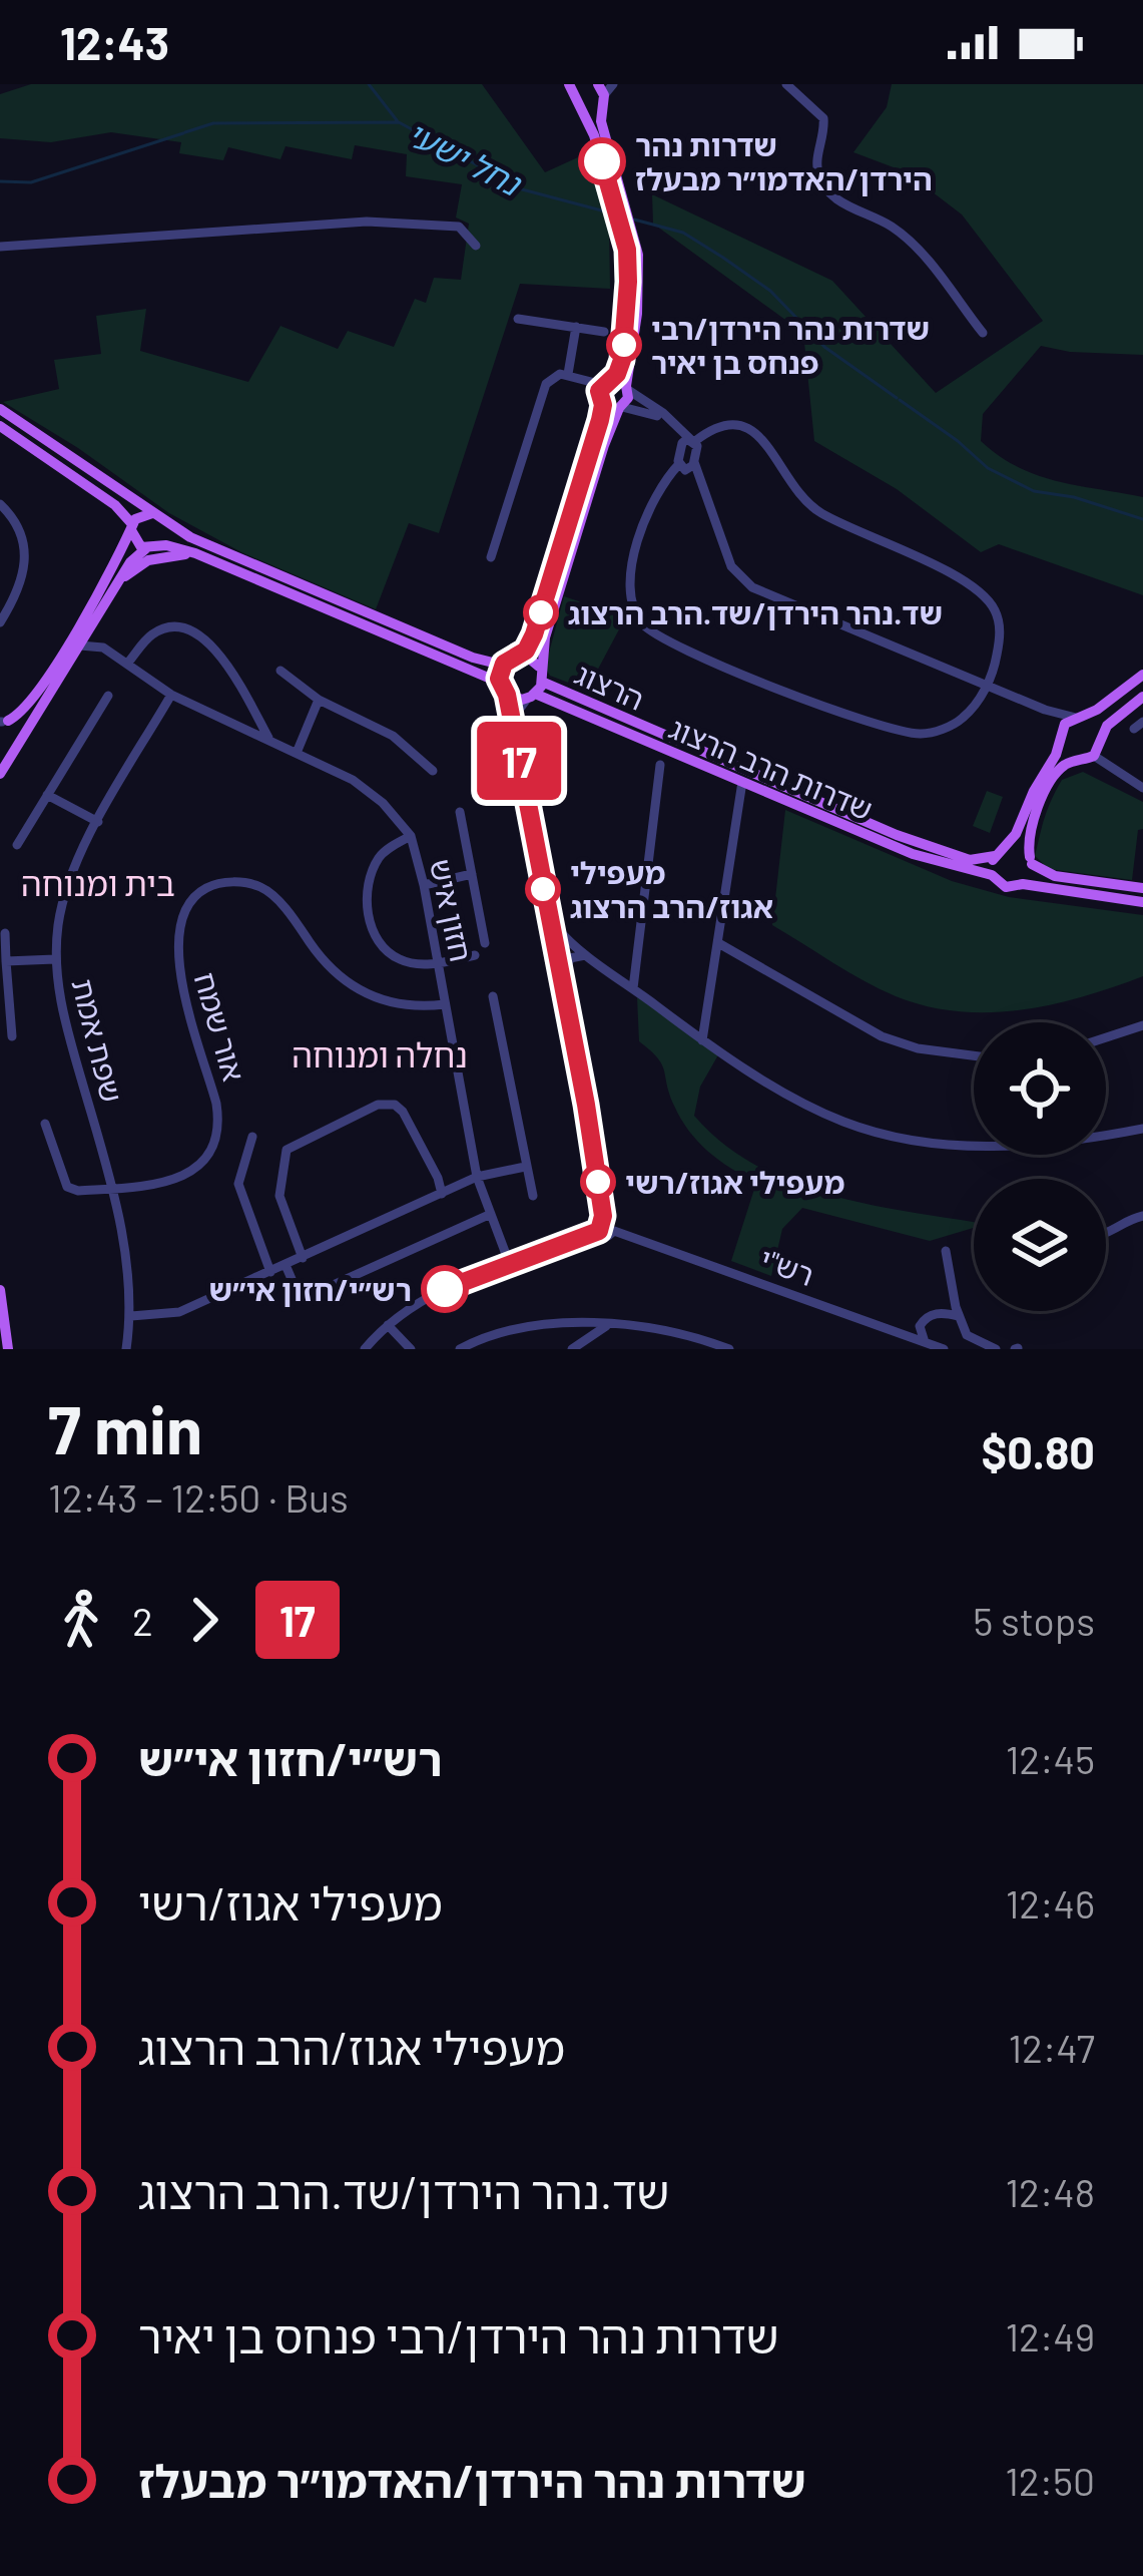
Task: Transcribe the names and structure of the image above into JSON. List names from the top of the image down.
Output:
{
  "streets": {
    "main road": ["הרצוג", "שדרות הרב הרצוג"],
    "street": [
      "חזון איש",
      "אור שמח",
      "שפת אמת",
      "רש\"י"
    ]
  },
  "crossings": [
    ["הרצוג", "שדרות הרב הרצוג"],
    ["חזון איש", "אור שמח"],
    ["חזון איש", "שפת אמת"],
    ["אור שמח", "שפת אמת"]
  ],
  "districts": ["בית ומנוחה", "נחלה ומנוחה"],
  "water": ["נחל ישעי"],
  "places": [
    "שדרות נהר הירדן/האדמו״ר מבעלז",
    "שדרות נהר הירדן/רבי פנחס בן יאיר",
    "שד.נהר הירדן/שד.הרב הרצוג",
    "מעפילי אגוז/הרב הרצוג",
    "מעפילי אגוז/רשי",
    "רש״י/חזון אי״ש"
  ],
  "lines": ["bus line 17"],
  "page": {
    "status": "12:43",
    "on_map": "17",
    "heading": ["7 min", "12:43 – 12:50 · Bus", "$0.80"],
    "legs": ["2", "17", "5 stops"],
    "list": [
      {
        "name": "רש״י/חזון אי״ש",
        "value": "12:45"
      },
      {
        "name": "מעפילי אגוז/רשי",
        "value": "12:46"
      },
      {
        "name": "מעפילי אגוז/הרב הרצוג",
        "value": "12:47"
      },
      {
        "name": "שד.נהר הירדן/שד.הרב הרצוג",
        "value": "12:48"
      },
      {
        "name": "שדרות נהר הירדן/רבי פנחס בן יאיר",
        "value": "12:49"
      },
      {
        "name": "שדרות נהר הירדן/האדמו״ר מבעלז",
        "value": "12:50"
      }
    ]
  }
}
